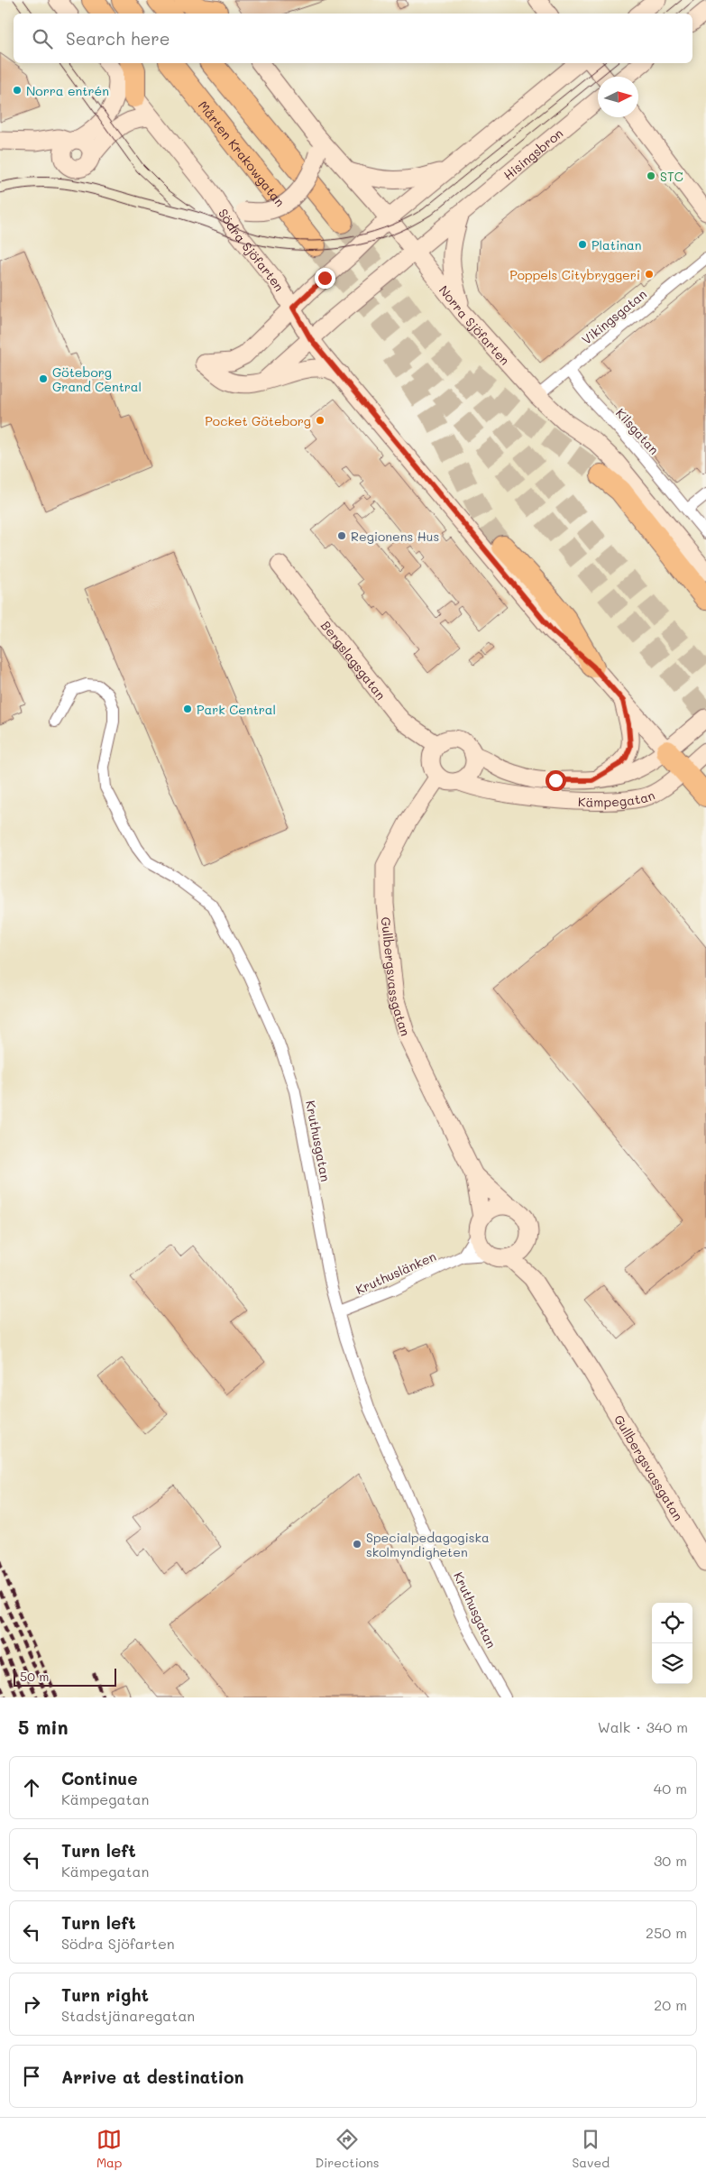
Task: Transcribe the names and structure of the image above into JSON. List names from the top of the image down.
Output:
{
  "streets": {
    "highway": ["Mårten Krakowgatan"],
    "main road": [
      "Hisingsbron",
      "Södra Sjöfarten",
      "Norra Sjöfarten",
      "Bergslagsgatan",
      "Kämpegatan",
      "Gullbergsvassgatan"
    ],
    "street": [
      "Vikingsgatan",
      "Kilsgatan",
      "Kruthusgatan",
      "Kruthuslänken"
    ]
  },
  "crossings": [
    ["Hisingsbron", "Södra Sjöfarten"],
    ["Hisingsbron", "Norra Sjöfarten"],
    ["Södra Sjöfarten", "Norra Sjöfarten"],
    ["Södra Sjöfarten", "Kämpegatan"],
    ["Vikingsgatan", "Norra Sjöfarten"],
    ["Vikingsgatan", "Kilsgatan"],
    ["Bergslagsgatan", "Kämpegatan"],
    ["Bergslagsgatan", "Gullbergsvassgatan"],
    ["Kämpegatan", "Gullbergsvassgatan"],
    ["Gullbergsvassgatan", "Kruthuslänken"],
    ["Kruthusgatan", "Kruthuslänken"]
  ],
  "places": [
    "Norra entrén",
    "STC",
    "Platinan",
    "Poppels Citybryggeri",
    "Göteborg Grand Central",
    "Pocket Göteborg",
    "Regionens Hus",
    "Park Central",
    "Specialpedagogiska skolmyndigheten"
  ],
  "scale_bar": "50 m",
  "north": "right",
  "page": {
    "search": "Search here",
    "scale": "50 m",
    "heading": ["5 min", "Walk · 340 m"],
    "list": [
      ["Continue", "Kämpegatan", "40 m"],
      ["Turn left", "Kämpegatan", "30 m"],
      ["Turn left", "Södra Sjöfarten", "250 m"],
      ["Turn right", "Stadstjänaregatan", "20 m"],
      "Arrive at destination"
    ],
    "nav": ["Map", "Directions", "Saved"]
  }
}
